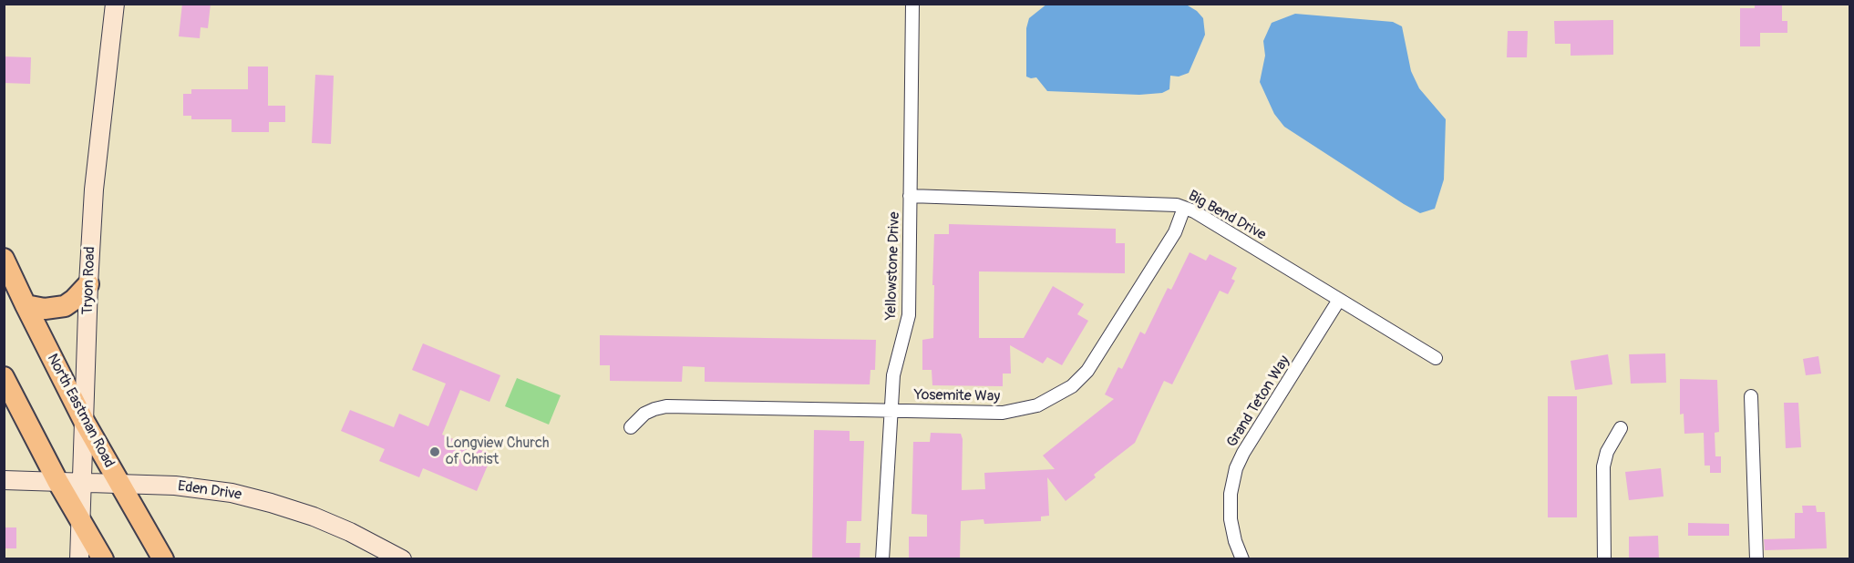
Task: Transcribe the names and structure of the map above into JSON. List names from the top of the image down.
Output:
{
  "streets": {
    "main road": ["North Eastman Road"],
    "street": [
      "Big Bend Drive",
      "Yellowstone Drive",
      "Tryon Road",
      "Yosemite Way",
      "Grand Teton Way",
      "Eden Drive"
    ]
  },
  "crossings": [
    ["Big Bend Drive", "Yellowstone Drive"],
    ["Big Bend Drive", "Yosemite Way"],
    ["Big Bend Drive", "Grand Teton Way"],
    ["Yellowstone Drive", "Yosemite Way"],
    ["Tryon Road", "North Eastman Road"],
    ["Tryon Road", "Eden Drive"],
    ["North Eastman Road", "Eden Drive"]
  ],
  "places": ["Longview Church of Christ"]
}
